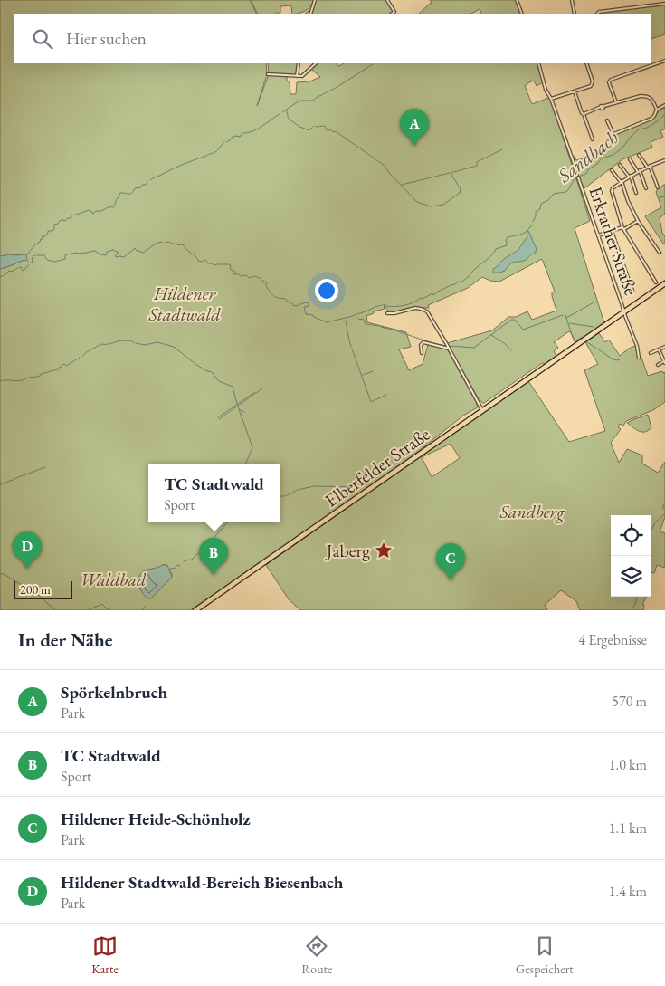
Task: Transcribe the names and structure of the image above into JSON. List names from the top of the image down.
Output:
{
  "streets": {
    "main road": ["Elberfelder Straße"],
    "street": ["Erkrather Straße"]
  },
  "crossings": [
    ["Erkrather Straße", "Elberfelder Straße"]
  ],
  "water": ["Sandbach"],
  "parks": ["Hildener Stadtwald", "Sandberg", "Waldbad"],
  "places": {
    "place": ["Jaberg"]
  },
  "scale_bar": "200 m",
  "page": {
    "search": "Hier suchen",
    "pins": [
      "A",
      "D",
      "B",
      "C"
    ],
    "popup": ["TC Stadtwald", "Sport"],
    "scale": "200 m",
    "heading": ["In der Nähe", "4 Ergebnisse"],
    "list": [
      {
        "mark": "A",
        "name": "Spörkelnbruch",
        "note": "Park",
        "value": "570 m"
      },
      {
        "mark": "B",
        "name": "TC Stadtwald",
        "note": "Sport",
        "value": "1.0 km"
      },
      {
        "mark": "C",
        "name": "Hildener Heide-Schönholz",
        "note": "Park",
        "value": "1.1 km"
      },
      {
        "mark": "D",
        "name": "Hildener Stadtwald-Bereich Biesenbach",
        "note": "Park",
        "value": "1.4 km"
      }
    ],
    "nav": ["Karte", "Route", "Gespeichert"]
  }
}
